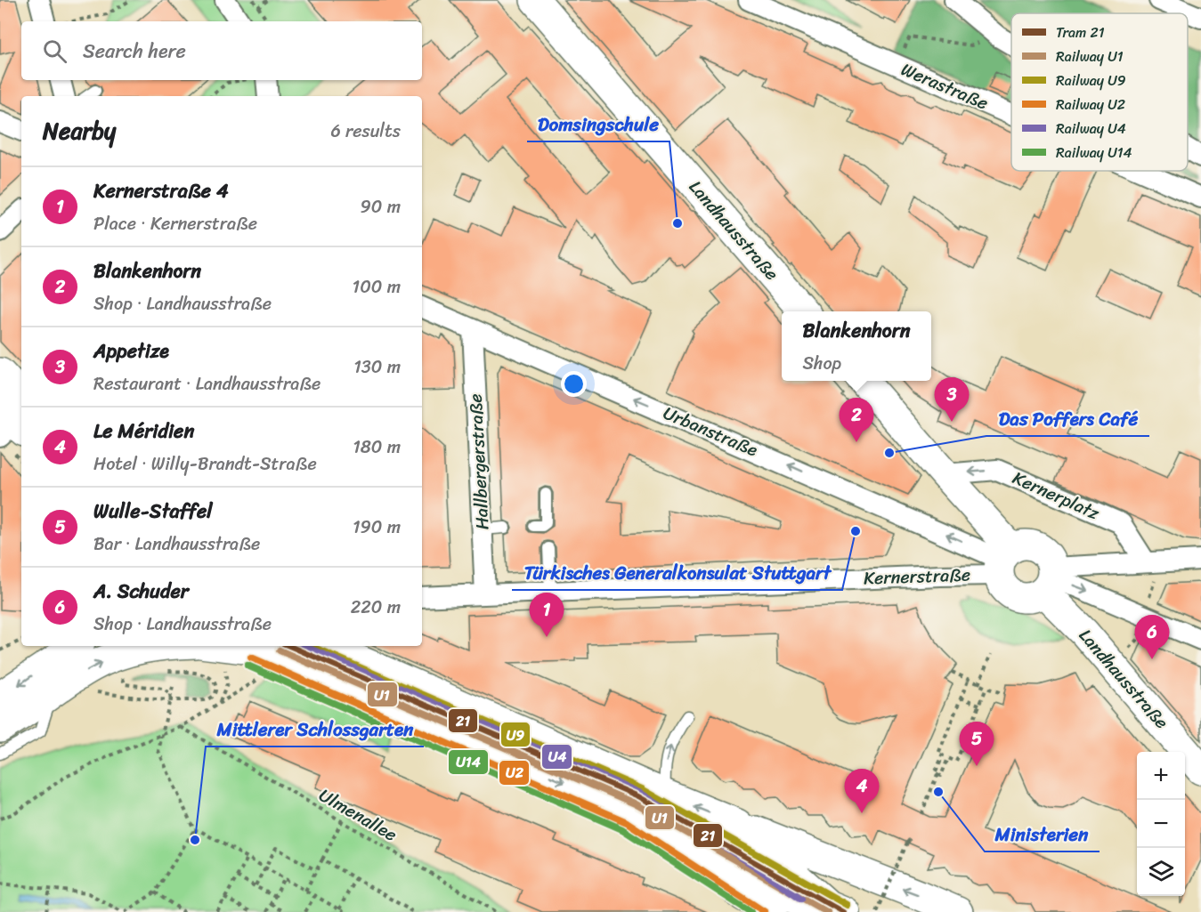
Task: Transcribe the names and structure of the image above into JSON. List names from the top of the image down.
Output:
{
  "streets": {
    "main road": ["Landhausstraße"],
    "street": [
      "Werastraße",
      "Urbanstraße",
      "Hallbergerstraße",
      "Kernerplatz",
      "Kernerstraße"
    ],
    "path": ["Ulmenallee"]
  },
  "crossings": [
    ["Landhausstraße", "Urbanstraße"],
    ["Landhausstraße", "Kernerstraße"],
    ["Urbanstraße", "Hallbergerstraße"],
    ["Urbanstraße", "Kernerstraße"],
    ["Hallbergerstraße", "Kernerstraße"]
  ],
  "one_way": ["Urbanstraße", "Kernerplatz"],
  "places": [
    "Domsingschule",
    "Das Poffers Café",
    "Türkisches Generalkonsulat Stuttgart",
    "Ministerien",
    "Mittlerer Schlossgarten"
  ],
  "lines": [
    "tram line 21",
    "rail line U9",
    "rail line U4",
    "rail line U1",
    "rail line U2",
    "rail line U14"
  ],
  "legend": [
    "Tram 21",
    "Railway U1",
    "Railway U9",
    "Railway U2",
    "Railway U4",
    "Railway U14"
  ],
  "page": {
    "search": "Search here",
    "heading": ["Nearby", "6 results"],
    "list": [
      {
        "mark": "1",
        "name": "Kernerstraße 4",
        "note": "Place · Kernerstraße",
        "value": "90 m"
      },
      {
        "mark": "2",
        "name": "Blankenhorn",
        "note": "Shop · Landhausstraße",
        "value": "100 m"
      },
      {
        "mark": "3",
        "name": "Appetize",
        "note": "Restaurant · Landhausstraße",
        "value": "130 m"
      },
      {
        "mark": "4",
        "name": "Le Méridien",
        "note": "Hotel · Willy-Brandt-Straße",
        "value": "180 m"
      },
      {
        "mark": "5",
        "name": "Wulle-Staffel",
        "note": "Bar · Landhausstraße",
        "value": "190 m"
      },
      {
        "mark": "6",
        "name": "A. Schuder",
        "note": "Shop · Landhausstraße",
        "value": "220 m"
      }
    ],
    "popup": ["Blankenhorn", "Shop"],
    "pins": [
      "3",
      "2",
      "1",
      "6",
      "5",
      "4"
    ],
    "map_buttons": ["+", "−"]
  }
}
